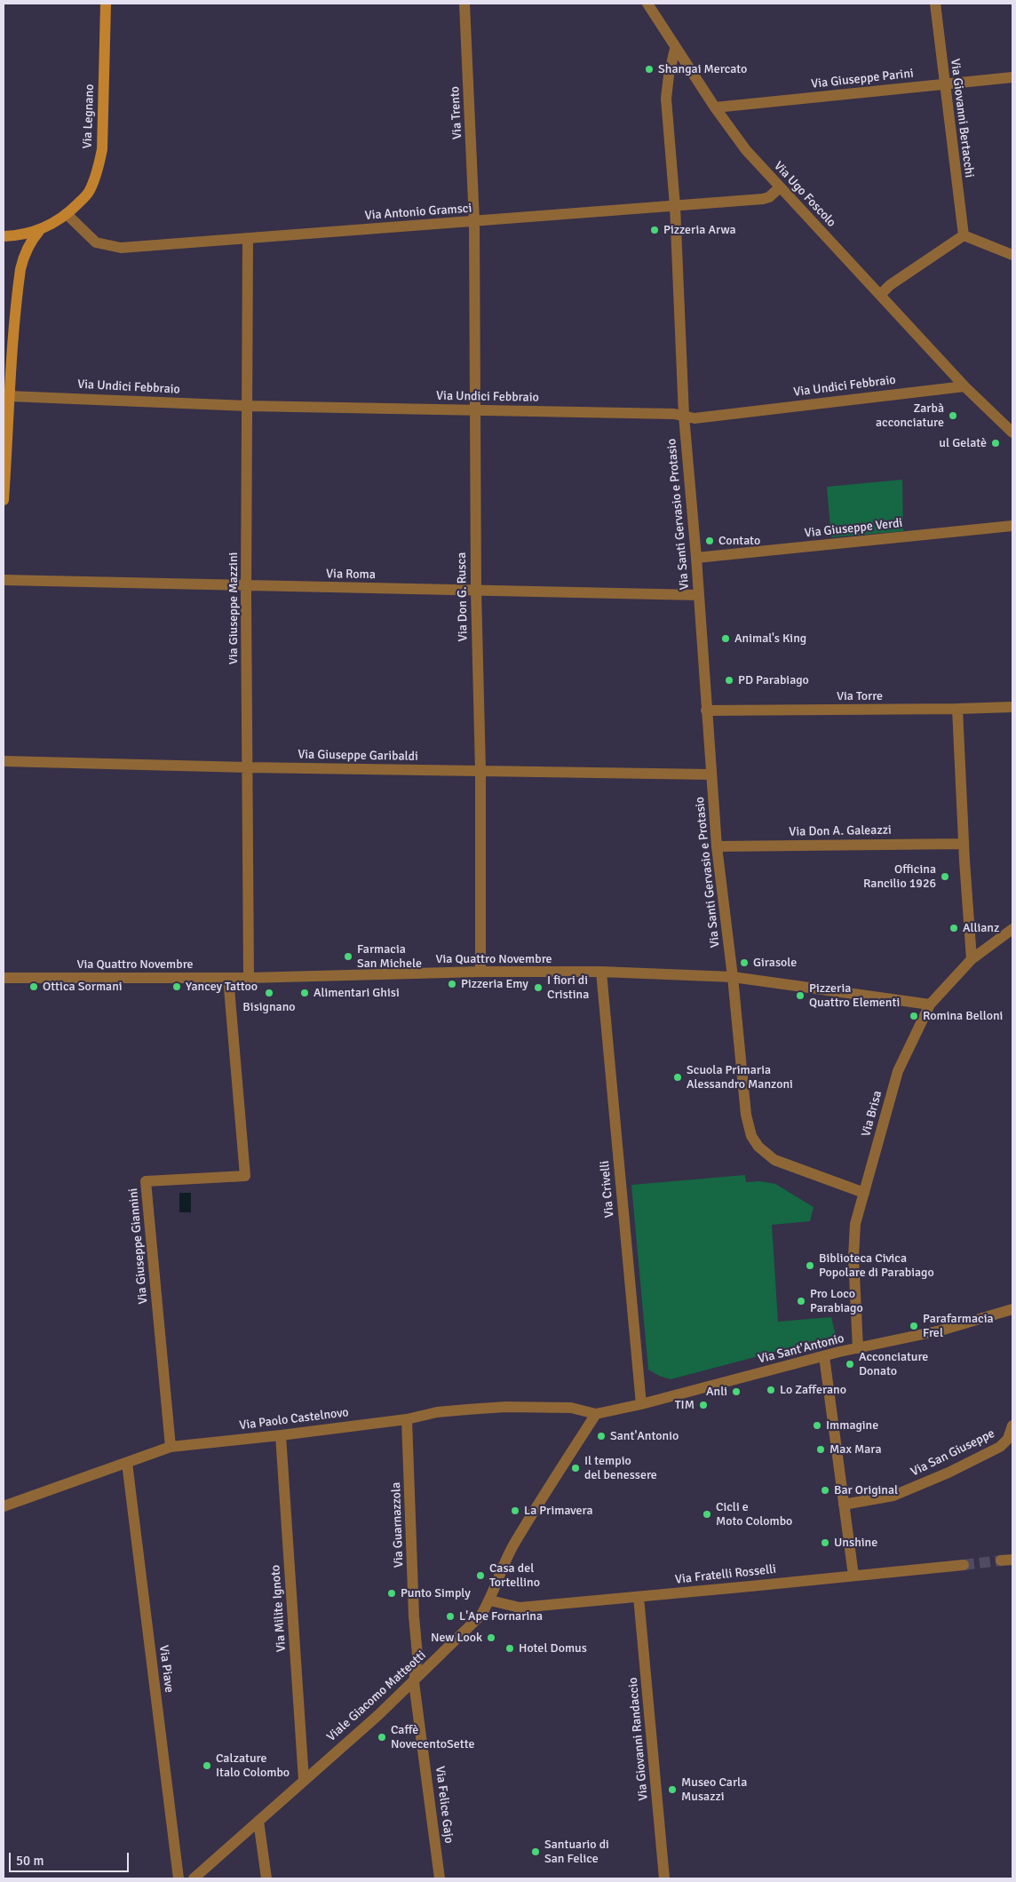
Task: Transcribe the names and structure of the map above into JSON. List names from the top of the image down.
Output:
{
  "streets": {
    "street": [
      "Via Giuseppe Parini",
      "Via Trento",
      "Via Legnano",
      "Via Giovanni Bertacchi",
      "Via Ugo Foscolo",
      "Via Antonio Gramsci",
      "Via Undici Febbraio",
      "Via Santi Gervasio e Protasio",
      "Via Giuseppe Verdi",
      "Via Roma",
      "Via Don G. Rusca",
      "Via Giuseppe Mazzini",
      "Via Torre",
      "Via Giuseppe Garibaldi",
      "Via Don A. Galeazzi",
      "Via Quattro Novembre",
      "Via Brisa",
      "Via Crivelli",
      "Via Giuseppe Giannini",
      "Via Sant'Antonio",
      "Via Paolo Castelnovo",
      "Via San Giuseppe",
      "Via Guarnazzola",
      "Via Fratelli Rosselli",
      "Via Milite Ignoto",
      "Via Piave",
      "Viale Giacomo Matteotti",
      "Via Giovanni Randaccio",
      "Via Felice Gajo"
    ]
  },
  "crossings": [
    ["Via Giuseppe Parini", "Via Giovanni Bertacchi"],
    ["Via Giuseppe Parini", "Via Ugo Foscolo"],
    ["Via Trento", "Via Antonio Gramsci"],
    ["Via Trento", "Via Don G. Rusca"],
    ["Via Legnano", "Via Antonio Gramsci"],
    ["Via Ugo Foscolo", "Via Antonio Gramsci"],
    ["Via Ugo Foscolo", "Via Undici Febbraio"],
    ["Via Ugo Foscolo", "Via Santi Gervasio e Protasio"],
    ["Via Antonio Gramsci", "Via Santi Gervasio e Protasio"],
    ["Via Antonio Gramsci", "Via Don G. Rusca"],
    ["Via Antonio Gramsci", "Via Giuseppe Mazzini"],
    ["Via Undici Febbraio", "Via Santi Gervasio e Protasio"],
    ["Via Undici Febbraio", "Via Don G. Rusca"],
    ["Via Undici Febbraio", "Via Giuseppe Mazzini"],
    ["Via Santi Gervasio e Protasio", "Via Giuseppe Verdi"],
    ["Via Santi Gervasio e Protasio", "Via Roma"],
    ["Via Santi Gervasio e Protasio", "Via Torre"],
    ["Via Santi Gervasio e Protasio", "Via Giuseppe Garibaldi"],
    ["Via Santi Gervasio e Protasio", "Via Don A. Galeazzi"],
    ["Via Santi Gervasio e Protasio", "Via Quattro Novembre"],
    ["Via Santi Gervasio e Protasio", "Via Brisa"],
    ["Via Roma", "Via Don G. Rusca"],
    ["Via Roma", "Via Giuseppe Mazzini"],
    ["Via Don G. Rusca", "Via Giuseppe Garibaldi"],
    ["Via Don G. Rusca", "Via Quattro Novembre"],
    ["Via Giuseppe Mazzini", "Via Giuseppe Garibaldi"],
    ["Via Giuseppe Mazzini", "Via Quattro Novembre"],
    ["Via Quattro Novembre", "Via Brisa"],
    ["Via Quattro Novembre", "Via Crivelli"],
    ["Via Quattro Novembre", "Via Giuseppe Giannini"],
    ["Via Brisa", "Via Sant'Antonio"],
    ["Via Crivelli", "Via Sant'Antonio"],
    ["Via Giuseppe Giannini", "Via Paolo Castelnovo"],
    ["Via Sant'Antonio", "Via Paolo Castelnovo"],
    ["Via Sant'Antonio", "Viale Giacomo Matteotti"],
    ["Via Paolo Castelnovo", "Via Guarnazzola"],
    ["Via Paolo Castelnovo", "Via Milite Ignoto"],
    ["Via Paolo Castelnovo", "Via Piave"],
    ["Via Paolo Castelnovo", "Viale Giacomo Matteotti"],
    ["Via Guarnazzola", "Viale Giacomo Matteotti"],
    ["Via Guarnazzola", "Via Felice Gajo"],
    ["Via Fratelli Rosselli", "Viale Giacomo Matteotti"],
    ["Via Fratelli Rosselli", "Via Giovanni Randaccio"],
    ["Via Milite Ignoto", "Viale Giacomo Matteotti"],
    ["Viale Giacomo Matteotti", "Via Felice Gajo"]
  ],
  "places": [
    "Shangai Mercato",
    "Pizzeria Arwa",
    "Zarbà acconciature",
    "ul Gelatè",
    "Contato",
    "Animal's King",
    "PD Parabiago",
    "Officina Rancilio 1926",
    "Allianz",
    "Farmacia San Michele",
    "Girasole",
    "Pizzeria Emy",
    "Ottica Sormani",
    "Yancey Tattoo",
    "I fiori di Cristina",
    "Bisignano",
    "Alimentari Ghisi",
    "Pizzeria Quattro Elementi",
    "Romina Belloni",
    "Scuola Primaria Alessandro Manzoni",
    "Biblioteca Civica Popolare di Parabiago",
    "Pro Loco Parabiago",
    "Parafarmacia Frel",
    "Acconciature Donato",
    "Lo Zafferano",
    "Anli",
    "TIM",
    "Immagine",
    "Sant'Antonio",
    "Max Mara",
    "Il tempio del benessere",
    "Bar Original",
    "La Primavera",
    "Cicli e Moto Colombo",
    "Unshine",
    "Casa del Tortellino",
    "Punto Simply",
    "L'Ape Fornarina",
    "New Look",
    "Hotel Domus",
    "Caffè NovecentoSette",
    "Calzature Italo Colombo",
    "Museo Carla Musazzi",
    "Santuario di San Felice"
  ],
  "scale_bar": "50 m"
}
